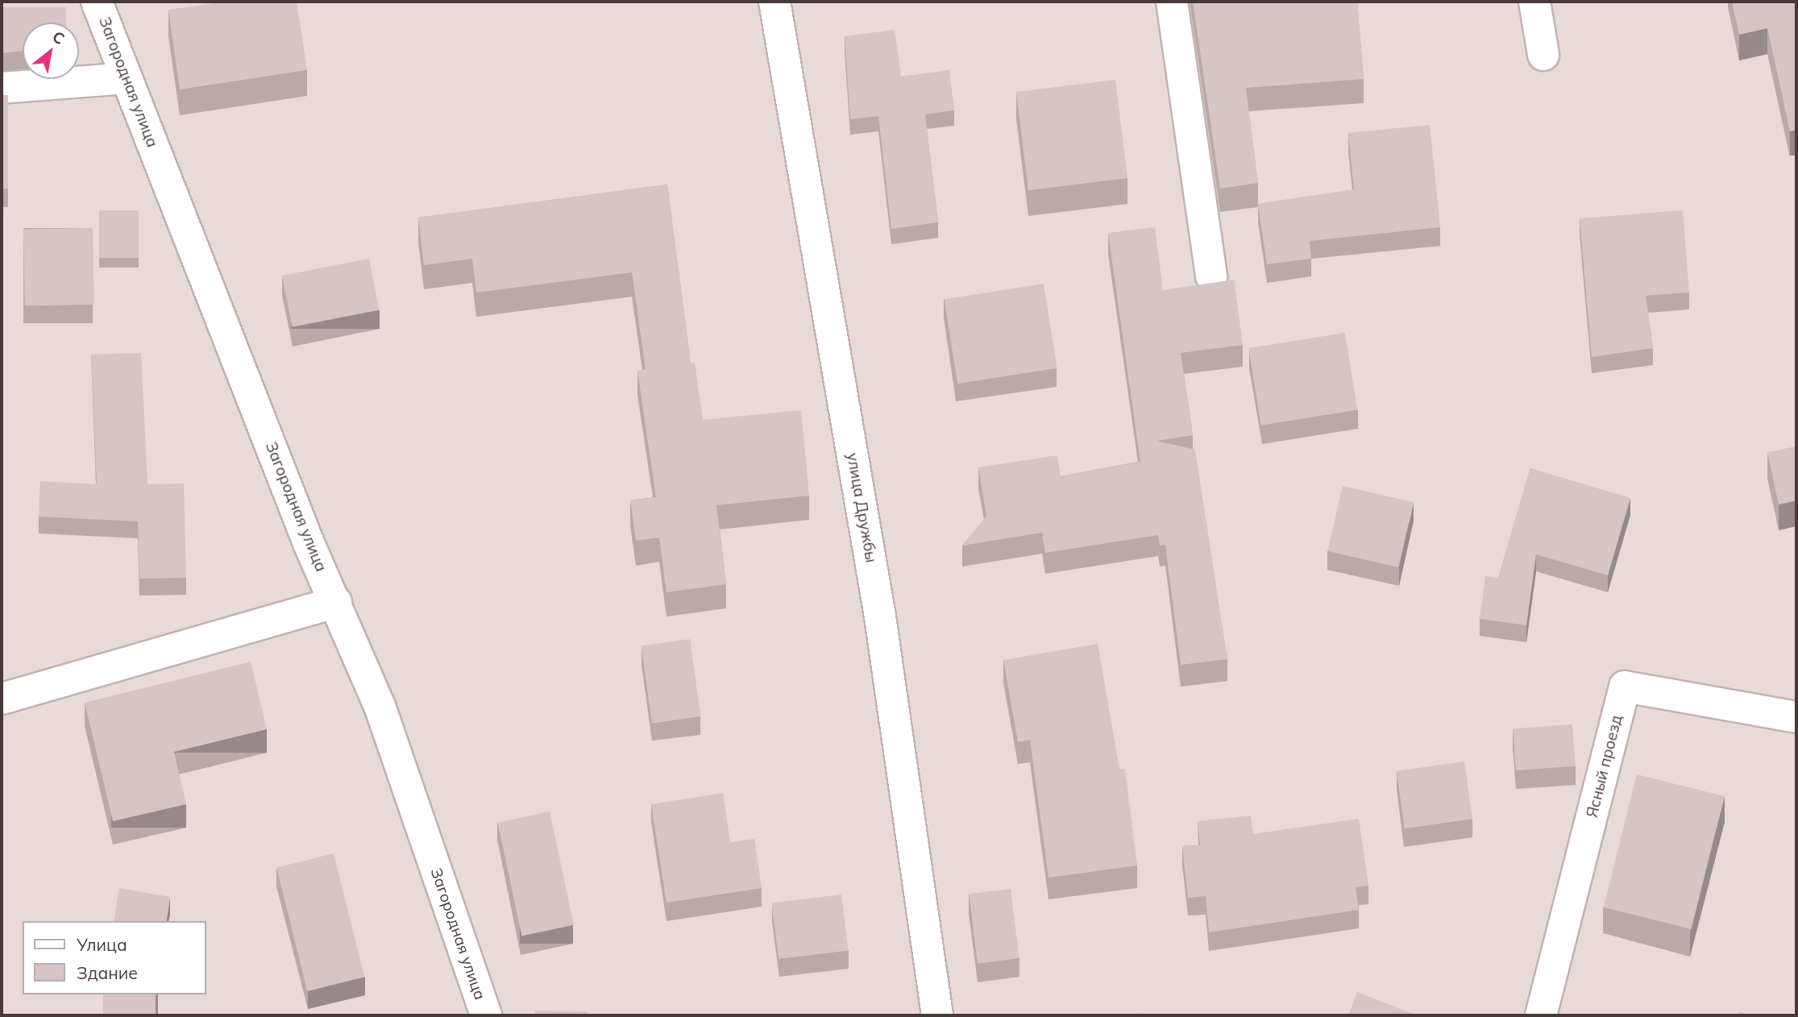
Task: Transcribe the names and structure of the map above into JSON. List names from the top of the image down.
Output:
{
  "streets": {
    "street": ["Загородная улица", "улица Дружбы", "Ясный проезд"]
  },
  "legend": ["Улица", "Здание"],
  "north": "top right"
}
